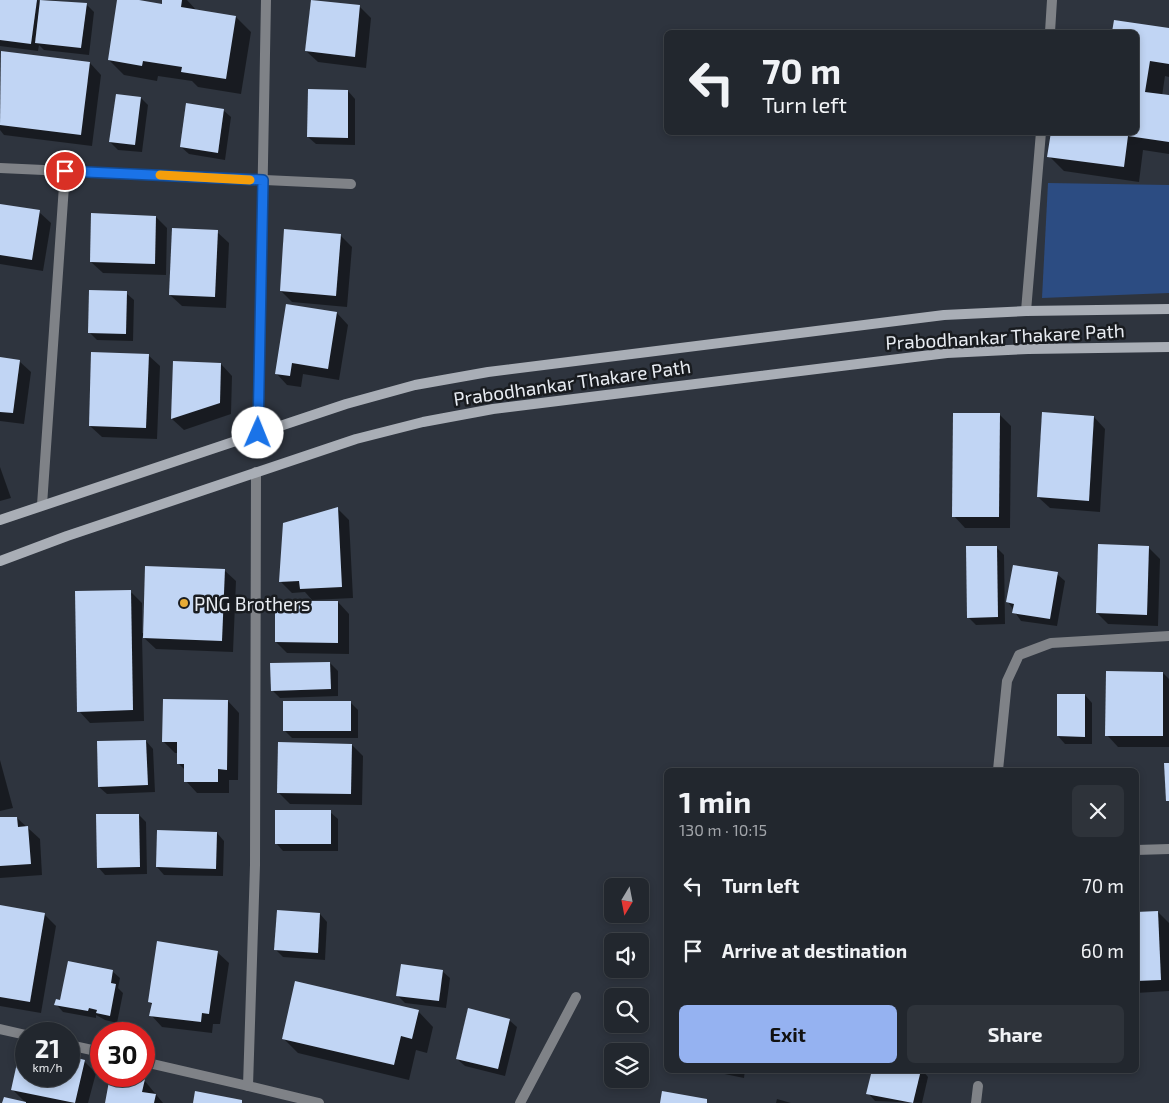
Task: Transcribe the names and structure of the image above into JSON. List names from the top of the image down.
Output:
{
  "streets": {
    "main road": ["Prabodhankar Thakare Path"]
  },
  "places": ["PNG Brothers"],
  "north": "bottom",
  "page": {
    "turn": ["70 m", "Turn left"],
    "heading": ["1 min", "130 m · 10:15"],
    "list": [
      {
        "name": "Turn left",
        "value": "70 m"
      },
      {
        "name": "Arrive at destination",
        "value": "60 m"
      }
    ],
    "buttons": ["Exit", "Share"],
    "speed": "21 km/h",
    "limit": "30"
  }
}
